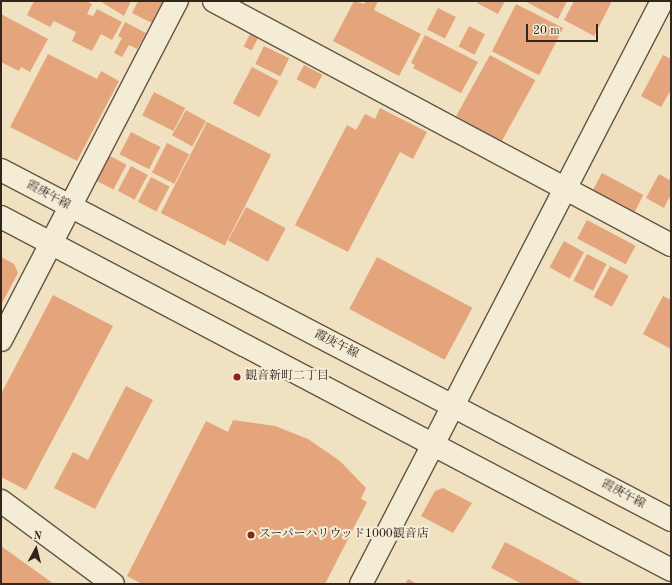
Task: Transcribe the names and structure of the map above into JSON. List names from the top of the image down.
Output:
{
  "streets": {
    "street": ["霞庚午線"]
  },
  "places": ["観音新町二丁目", "スーパーハリウッド1000観音店"],
  "scale_bar": "20 m",
  "north": "top"
}
